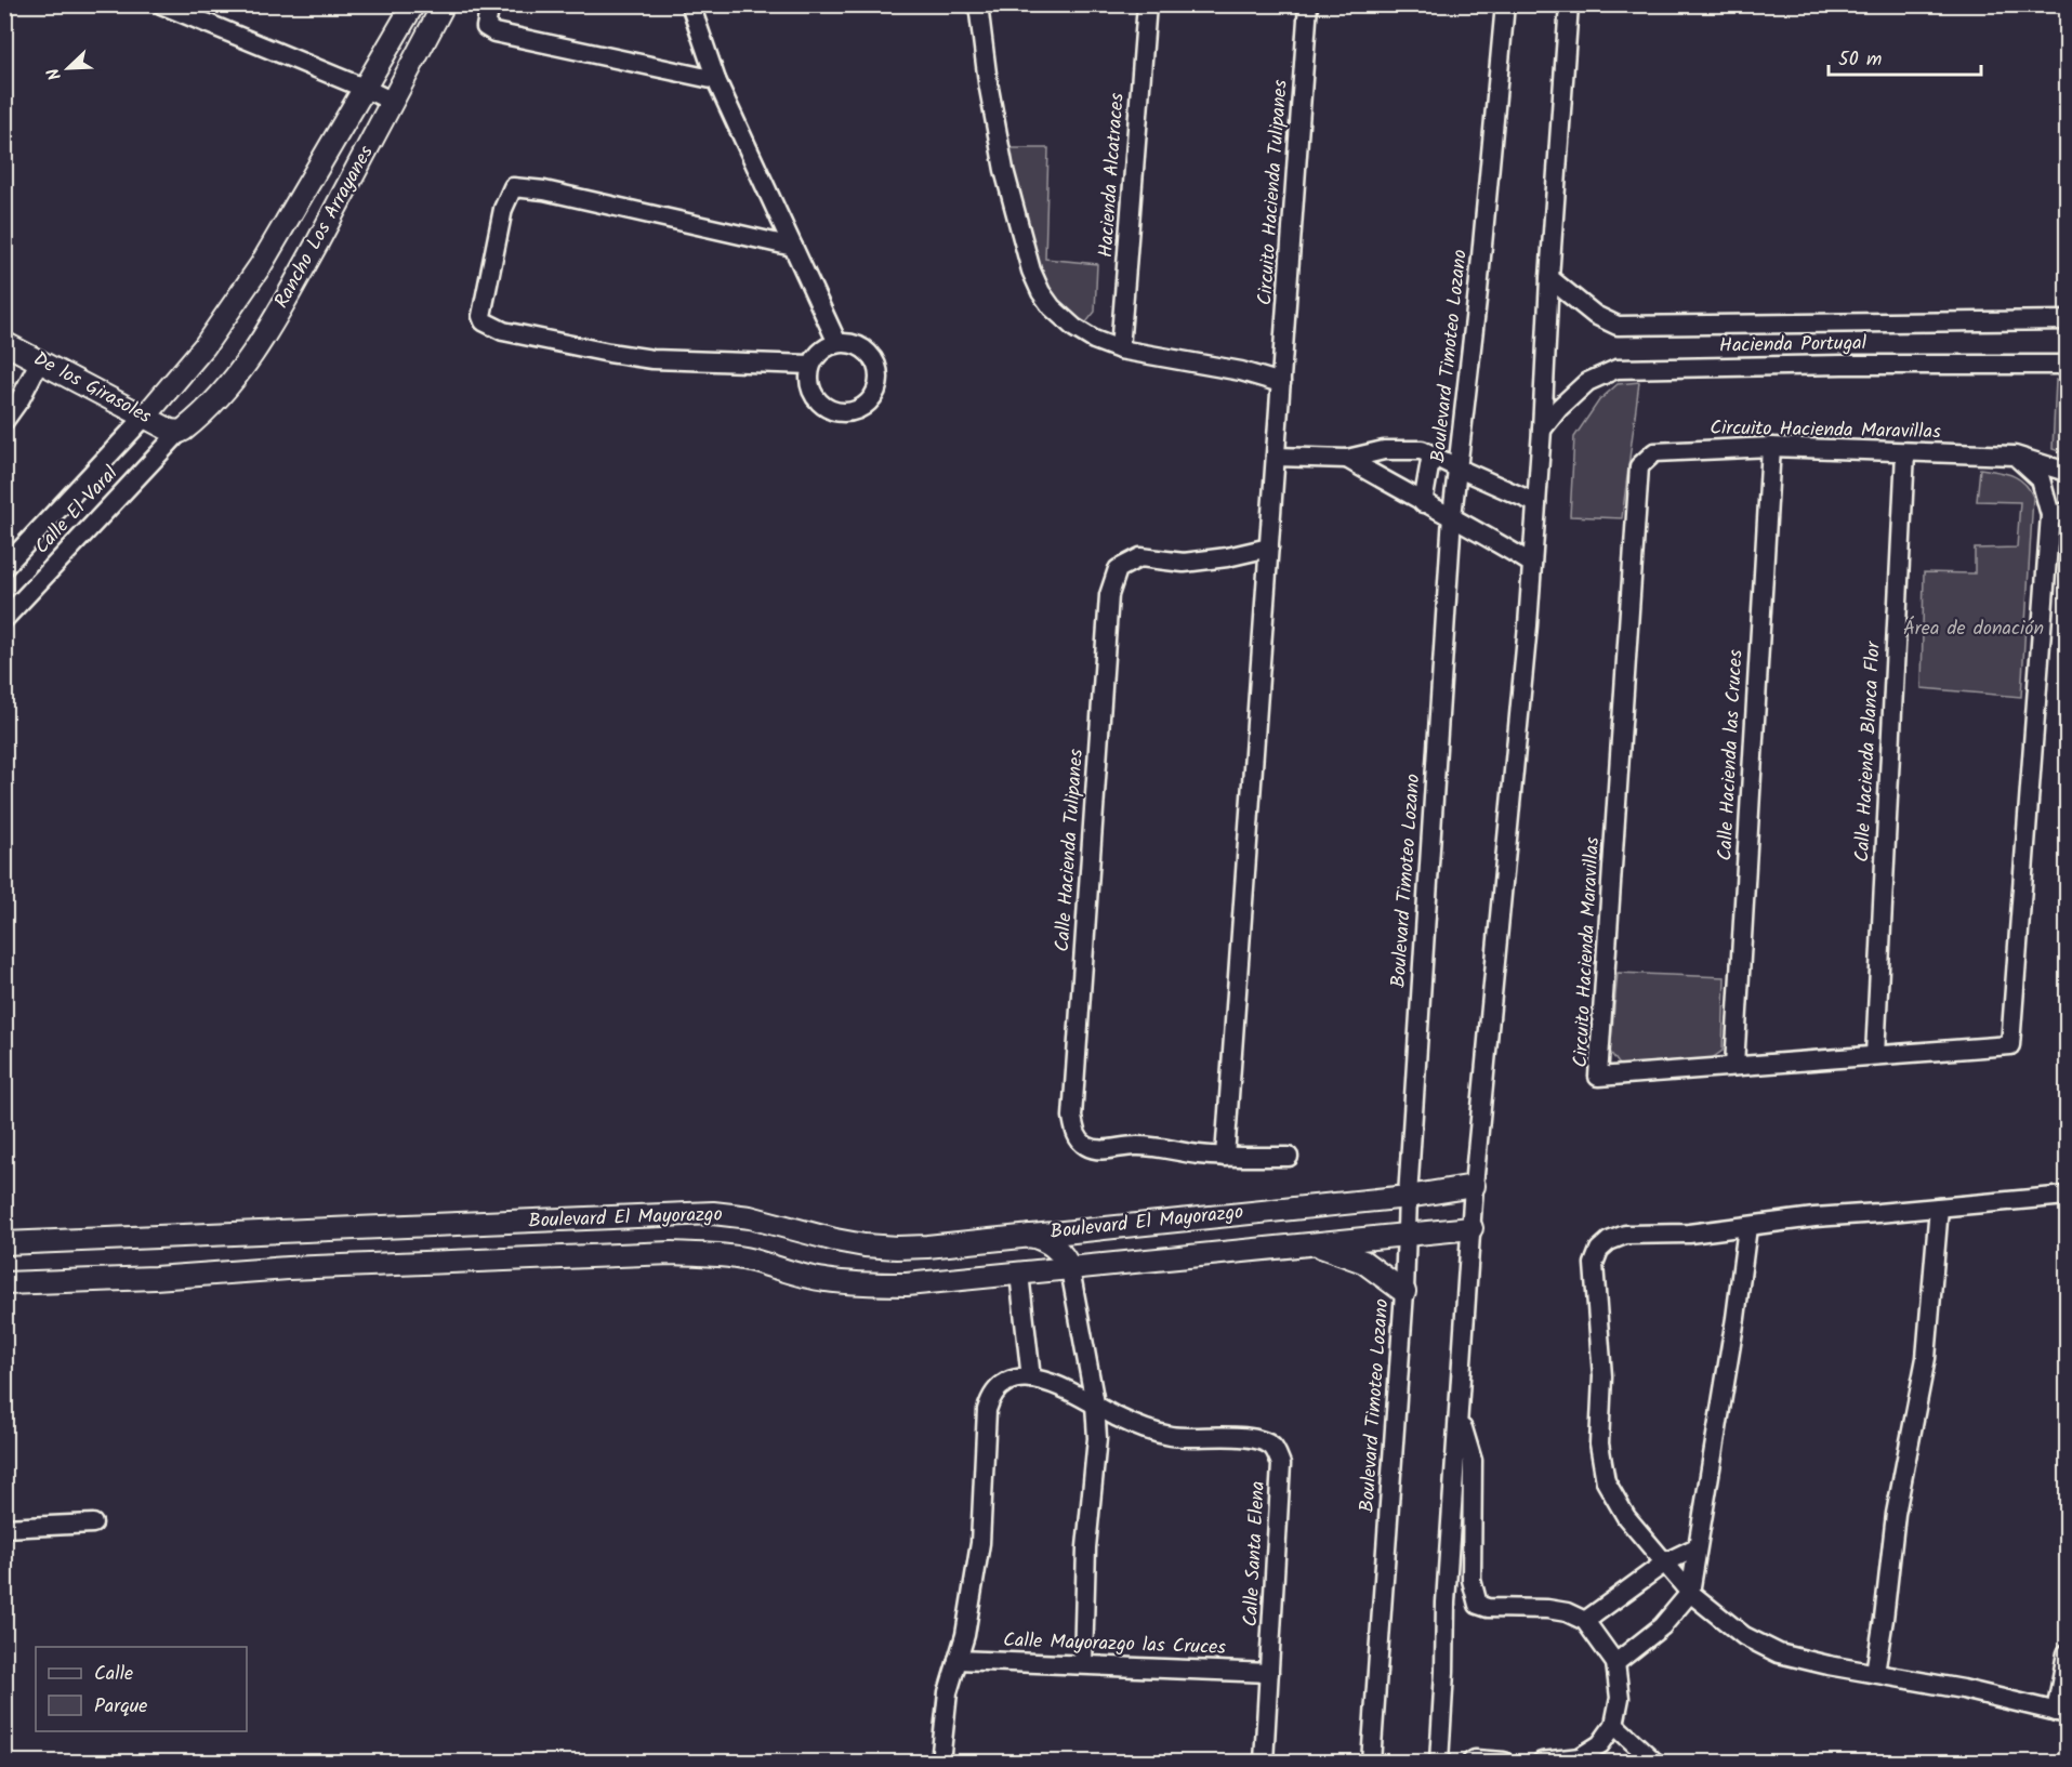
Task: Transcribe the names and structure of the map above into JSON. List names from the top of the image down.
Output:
{
  "streets": {
    "street": [
      "Hacienda Alcatraces",
      "Circuito Hacienda Tulipanes",
      "Rancho Los Arrayanes",
      "Hacienda Portugal",
      "Boulevard Timoteo Lozano",
      "De los Girasoles",
      "Circuito Hacienda Maravillas",
      "Calle El Varal",
      "Calle Hacienda Blanca Flor",
      "Calle Hacienda las Cruces",
      "Calle Hacienda Tulipanes",
      "Boulevard El Mayorazgo",
      "Calle Santa Elena",
      "Calle Mayorazgo las Cruces"
    ]
  },
  "crossings": [
    ["Rancho Los Arrayanes", "De los Girasoles"],
    ["Rancho Los Arrayanes", "Calle El Varal"],
    ["Boulevard Timoteo Lozano", "Boulevard El Mayorazgo"],
    ["De los Girasoles", "Calle El Varal"],
    ["Circuito Hacienda Maravillas", "Calle Hacienda Blanca Flor"],
    ["Circuito Hacienda Maravillas", "Calle Hacienda las Cruces"],
    ["Calle Santa Elena", "Calle Mayorazgo las Cruces"]
  ],
  "parks": ["Área de donación"],
  "legend": ["Calle", "Parque"],
  "scale_bar": "50 m",
  "north": "bottom left"
}
